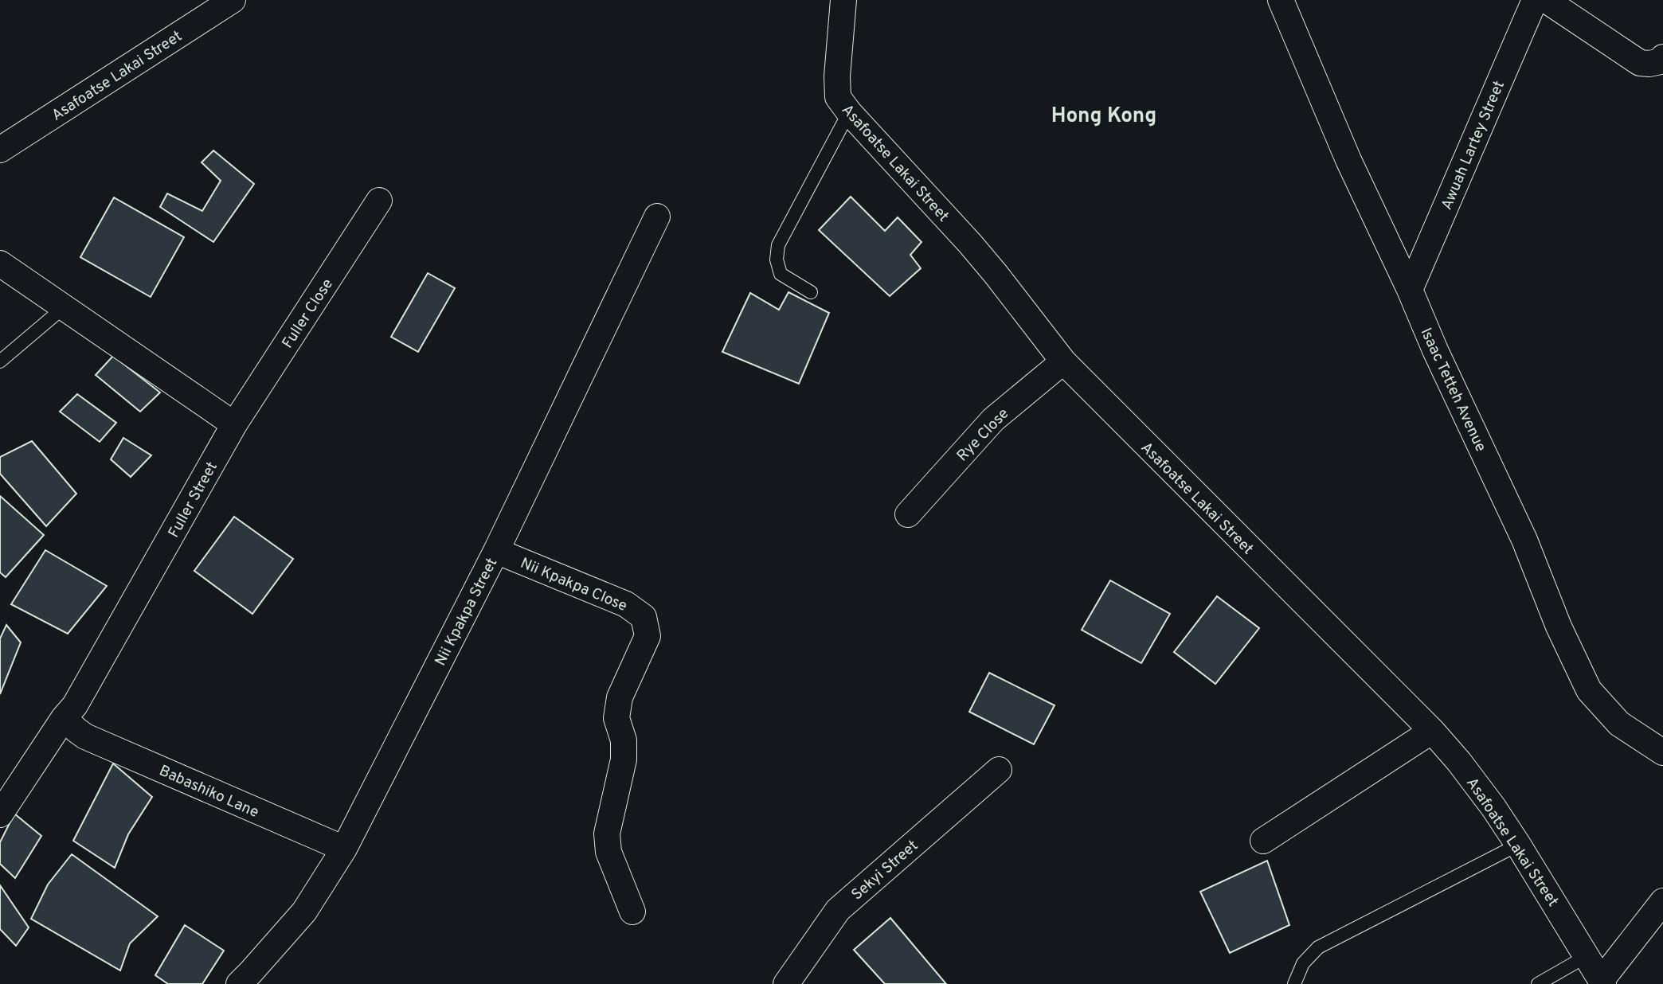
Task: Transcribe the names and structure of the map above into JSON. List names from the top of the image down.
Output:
{
  "streets": {
    "street": [
      "Asafoatse Lakai Street",
      "Awuah Lartey Street",
      "Fuller Close",
      "Isaac Tetteh Avenue",
      "Rye Close",
      "Fuller Street",
      "Nii Kpakpa Close",
      "Nii Kpakpa Street",
      "Babashiko Lane",
      "Sekyi Street"
    ]
  },
  "crossings": [
    ["Asafoatse Lakai Street", "Rye Close"],
    ["Awuah Lartey Street", "Isaac Tetteh Avenue"],
    ["Fuller Close", "Fuller Street"],
    ["Fuller Street", "Babashiko Lane"],
    ["Nii Kpakpa Close", "Nii Kpakpa Street"],
    ["Nii Kpakpa Street", "Babashiko Lane"]
  ],
  "districts": ["Hong Kong"]
}
